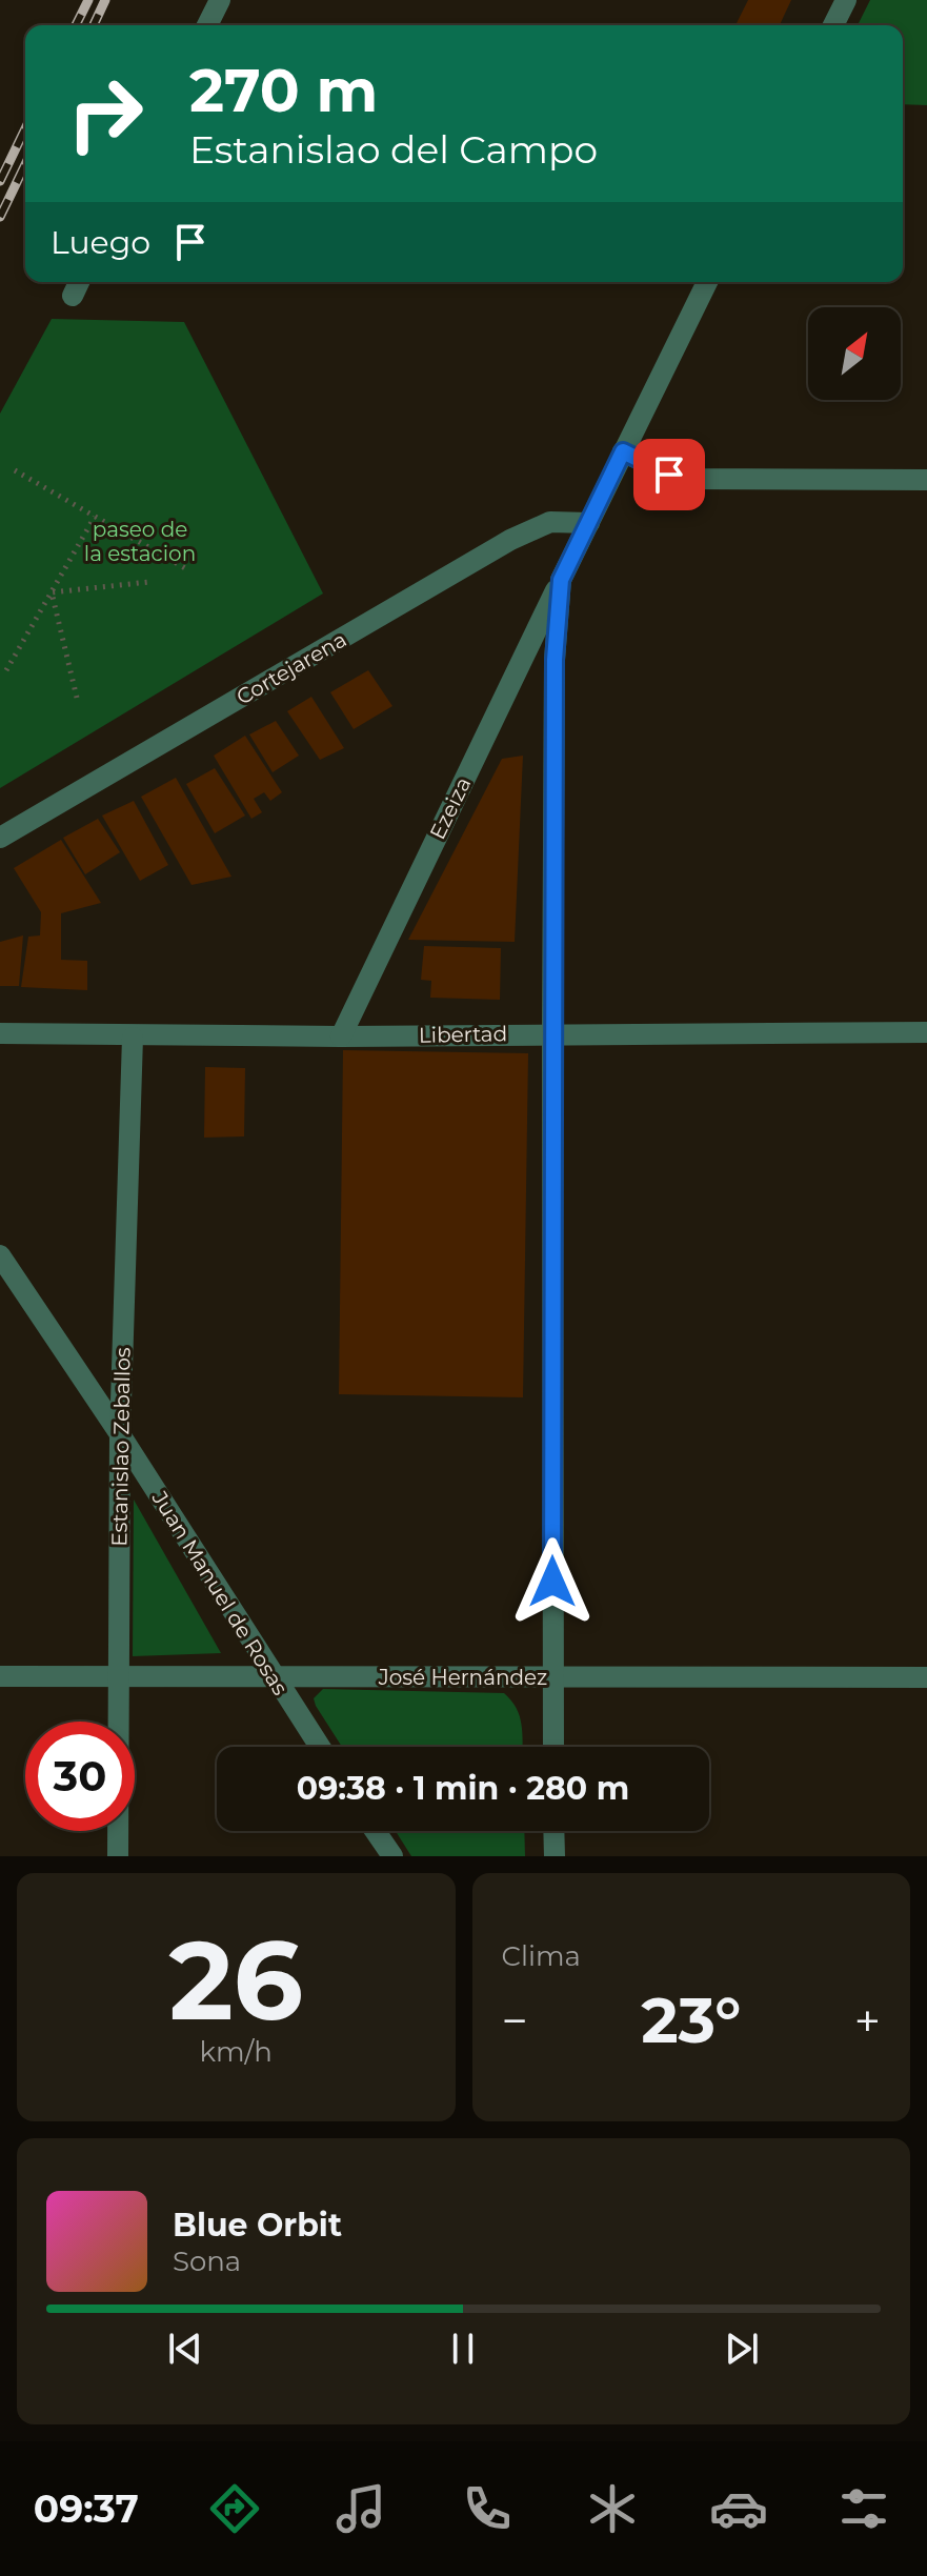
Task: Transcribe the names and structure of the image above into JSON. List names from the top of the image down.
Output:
{
  "streets": {
    "street": [
      "Cortejarena",
      "Ezeiza",
      "Libertad",
      "Estanislao Zeballos",
      "Juan Manuel de Rosas",
      "José Hernández"
    ]
  },
  "crossings": [
    ["Cortejarena", "Ezeiza"],
    ["Ezeiza", "Libertad"],
    ["Libertad", "Estanislao Zeballos"],
    ["Estanislao Zeballos", "Juan Manuel de Rosas"],
    ["Estanislao Zeballos", "José Hernández"],
    ["Juan Manuel de Rosas", "José Hernández"]
  ],
  "parks": ["paseo de la estacion"],
  "north": "top right",
  "page": {
    "turn": ["270 m", "Estanislao del Campo"],
    "then": "Luego",
    "limit": "30",
    "trip": "09:38 · 1 min · 280 m",
    "tile": [
      ["26", "km/h"],
      "Clima"
    ],
    "heat": ["−", "23°", "+"],
    "song": ["Blue Orbit", "Sona"],
    "tabs": "09:37"
  }
}
